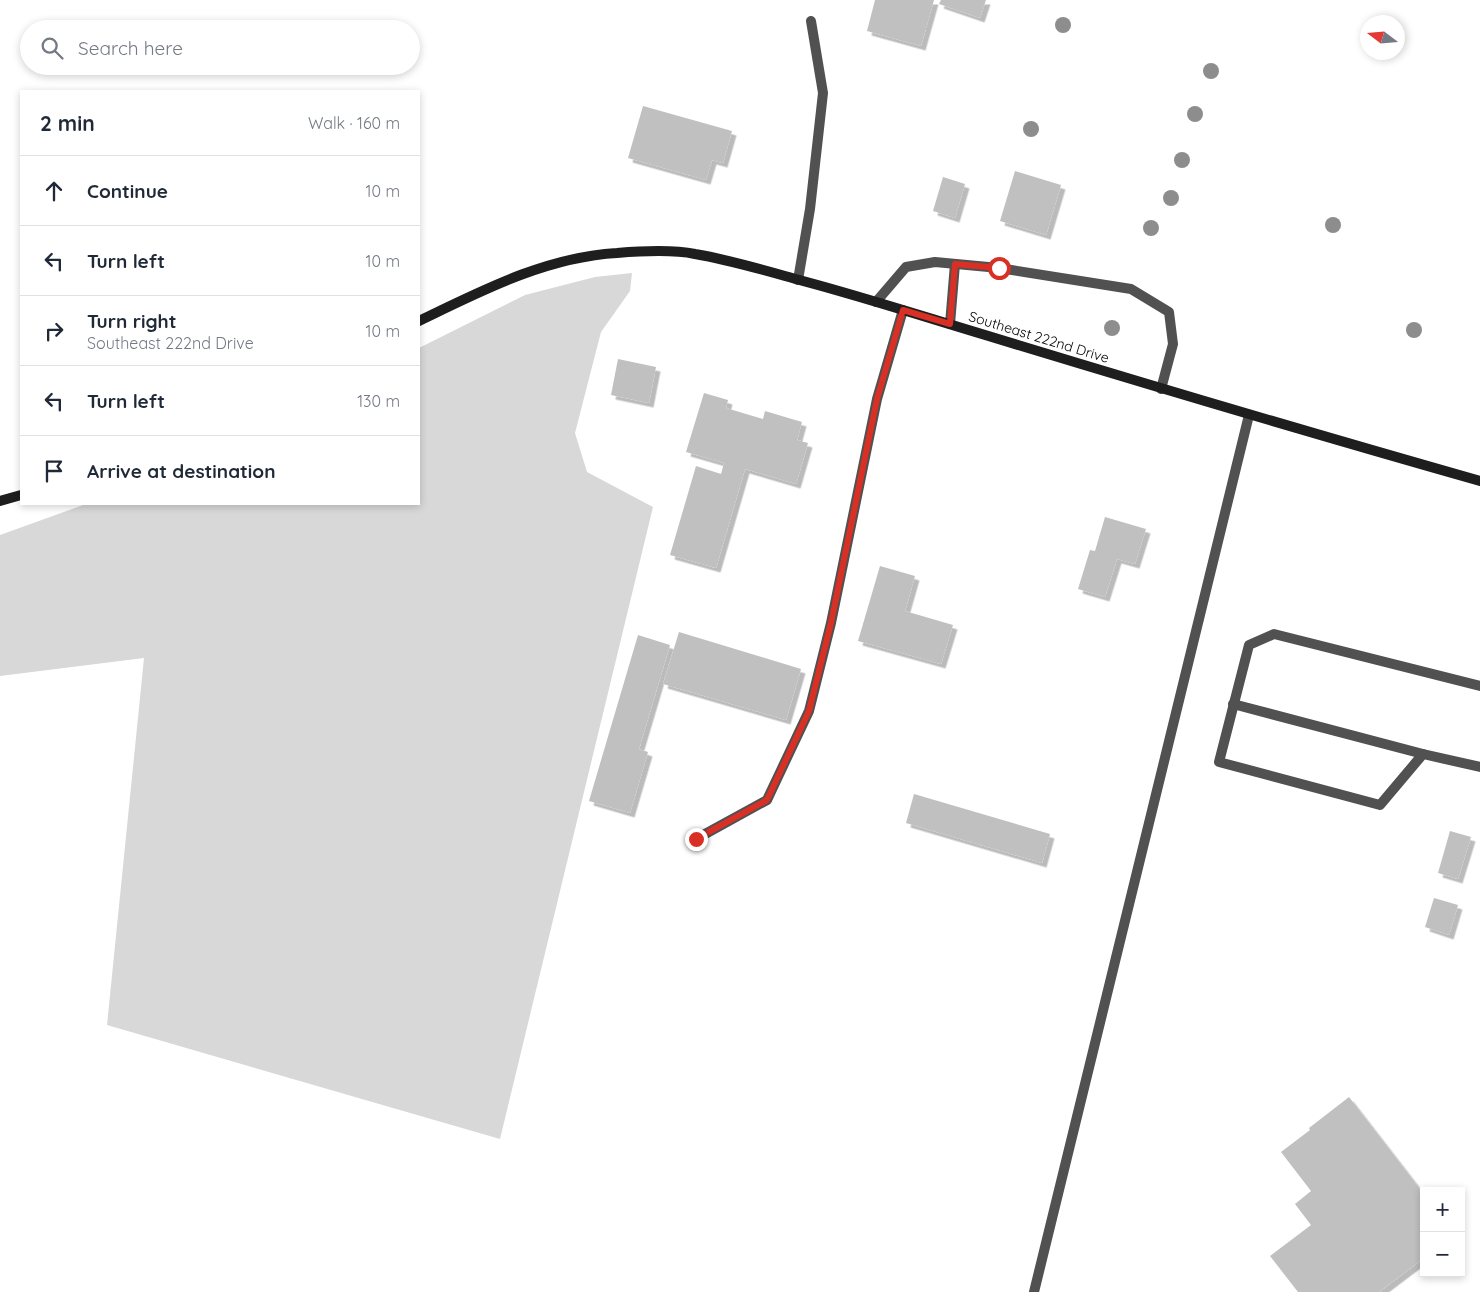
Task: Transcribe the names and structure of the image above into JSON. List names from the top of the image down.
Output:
{
  "streets": {
    "main road": ["Southeast 222nd Drive"]
  },
  "north": "left",
  "page": {
    "search": "Search here",
    "heading": ["2 min", "Walk · 160 m"],
    "list": [
      ["Continue", "10 m"],
      ["Turn left", "10 m"],
      ["Turn right", "Southeast 222nd Drive", "10 m"],
      ["Turn left", "130 m"],
      "Arrive at destination"
    ],
    "map_buttons": ["+", "−"]
  }
}
